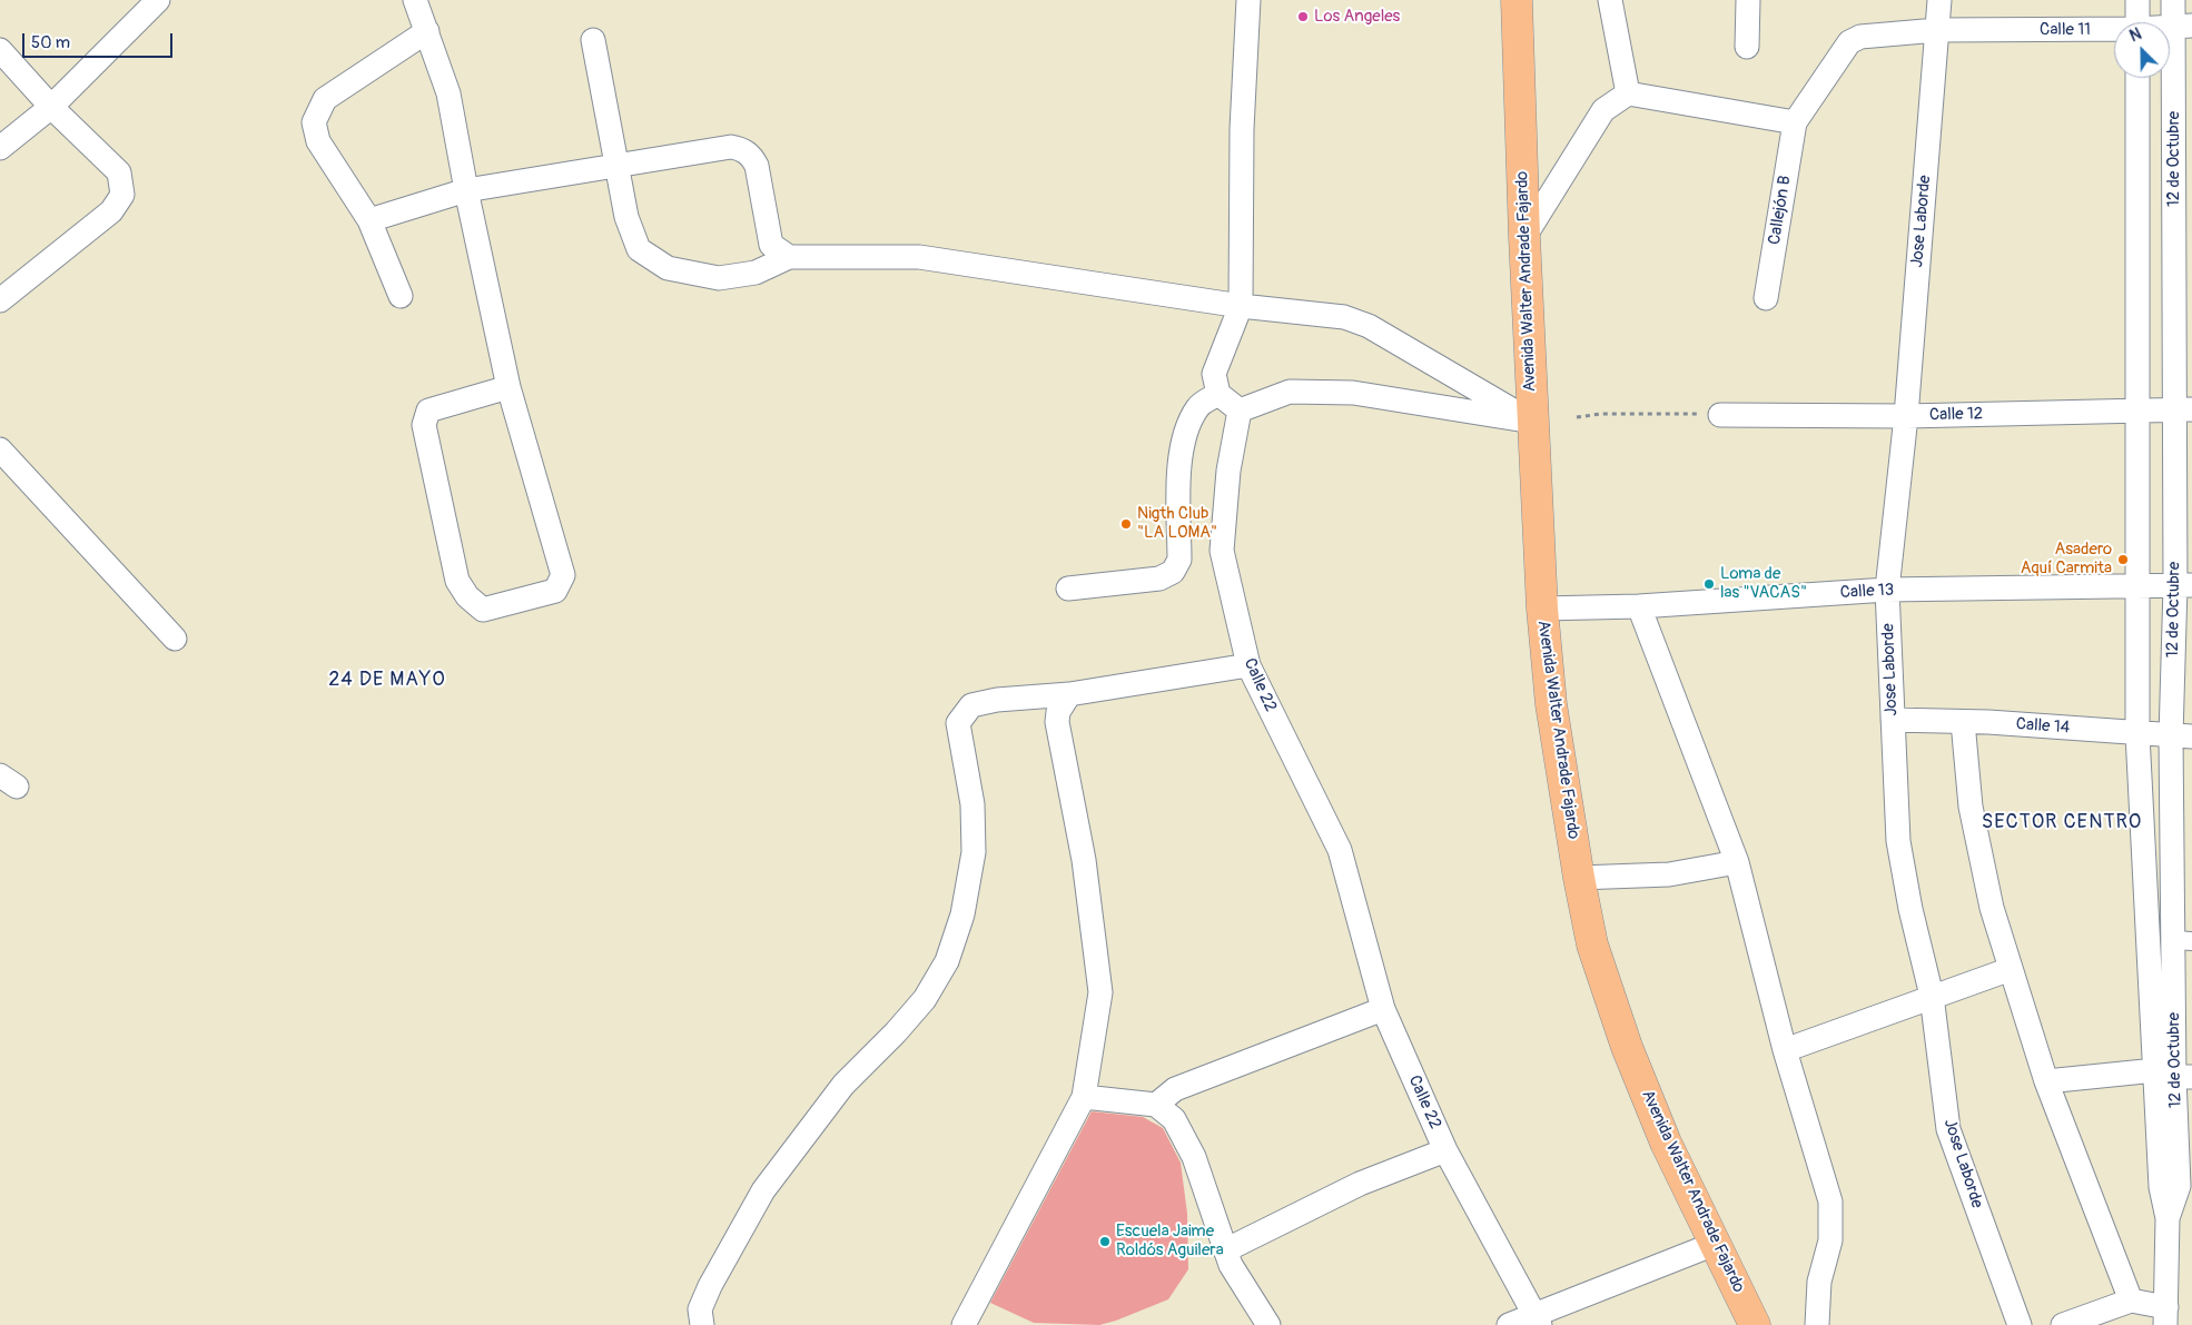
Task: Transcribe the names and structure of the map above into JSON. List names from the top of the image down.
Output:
{
  "streets": {
    "main road": ["Avenida Walter Andrade Fajardo"],
    "street": [
      "Calle 11",
      "12 de Octubre",
      "Callejón B",
      "Jose Laborde",
      "Calle 12",
      "Calle 13",
      "Calle 22",
      "Calle 14"
    ]
  },
  "crossings": [
    ["Calle 11", "Callejón B"],
    ["Calle 11", "Jose Laborde"],
    ["12 de Octubre", "Calle 12"],
    ["12 de Octubre", "Calle 13"],
    ["12 de Octubre", "Calle 14"],
    ["Jose Laborde", "Calle 12"],
    ["Jose Laborde", "Calle 13"],
    ["Jose Laborde", "Calle 14"],
    ["Avenida Walter Andrade Fajardo", "Calle 13"]
  ],
  "districts": ["24 DE MAYO", "SECTOR CENTRO"],
  "places": [
    "Los Angeles",
    "Nigth Club \"LA LOMA\"",
    "Asadero Aquí Carmita",
    "Loma de las \"VACAS\"",
    "Escuela Jaime Roldós Aguilera"
  ],
  "scale_bar": "50 m",
  "north": "top left"
}
